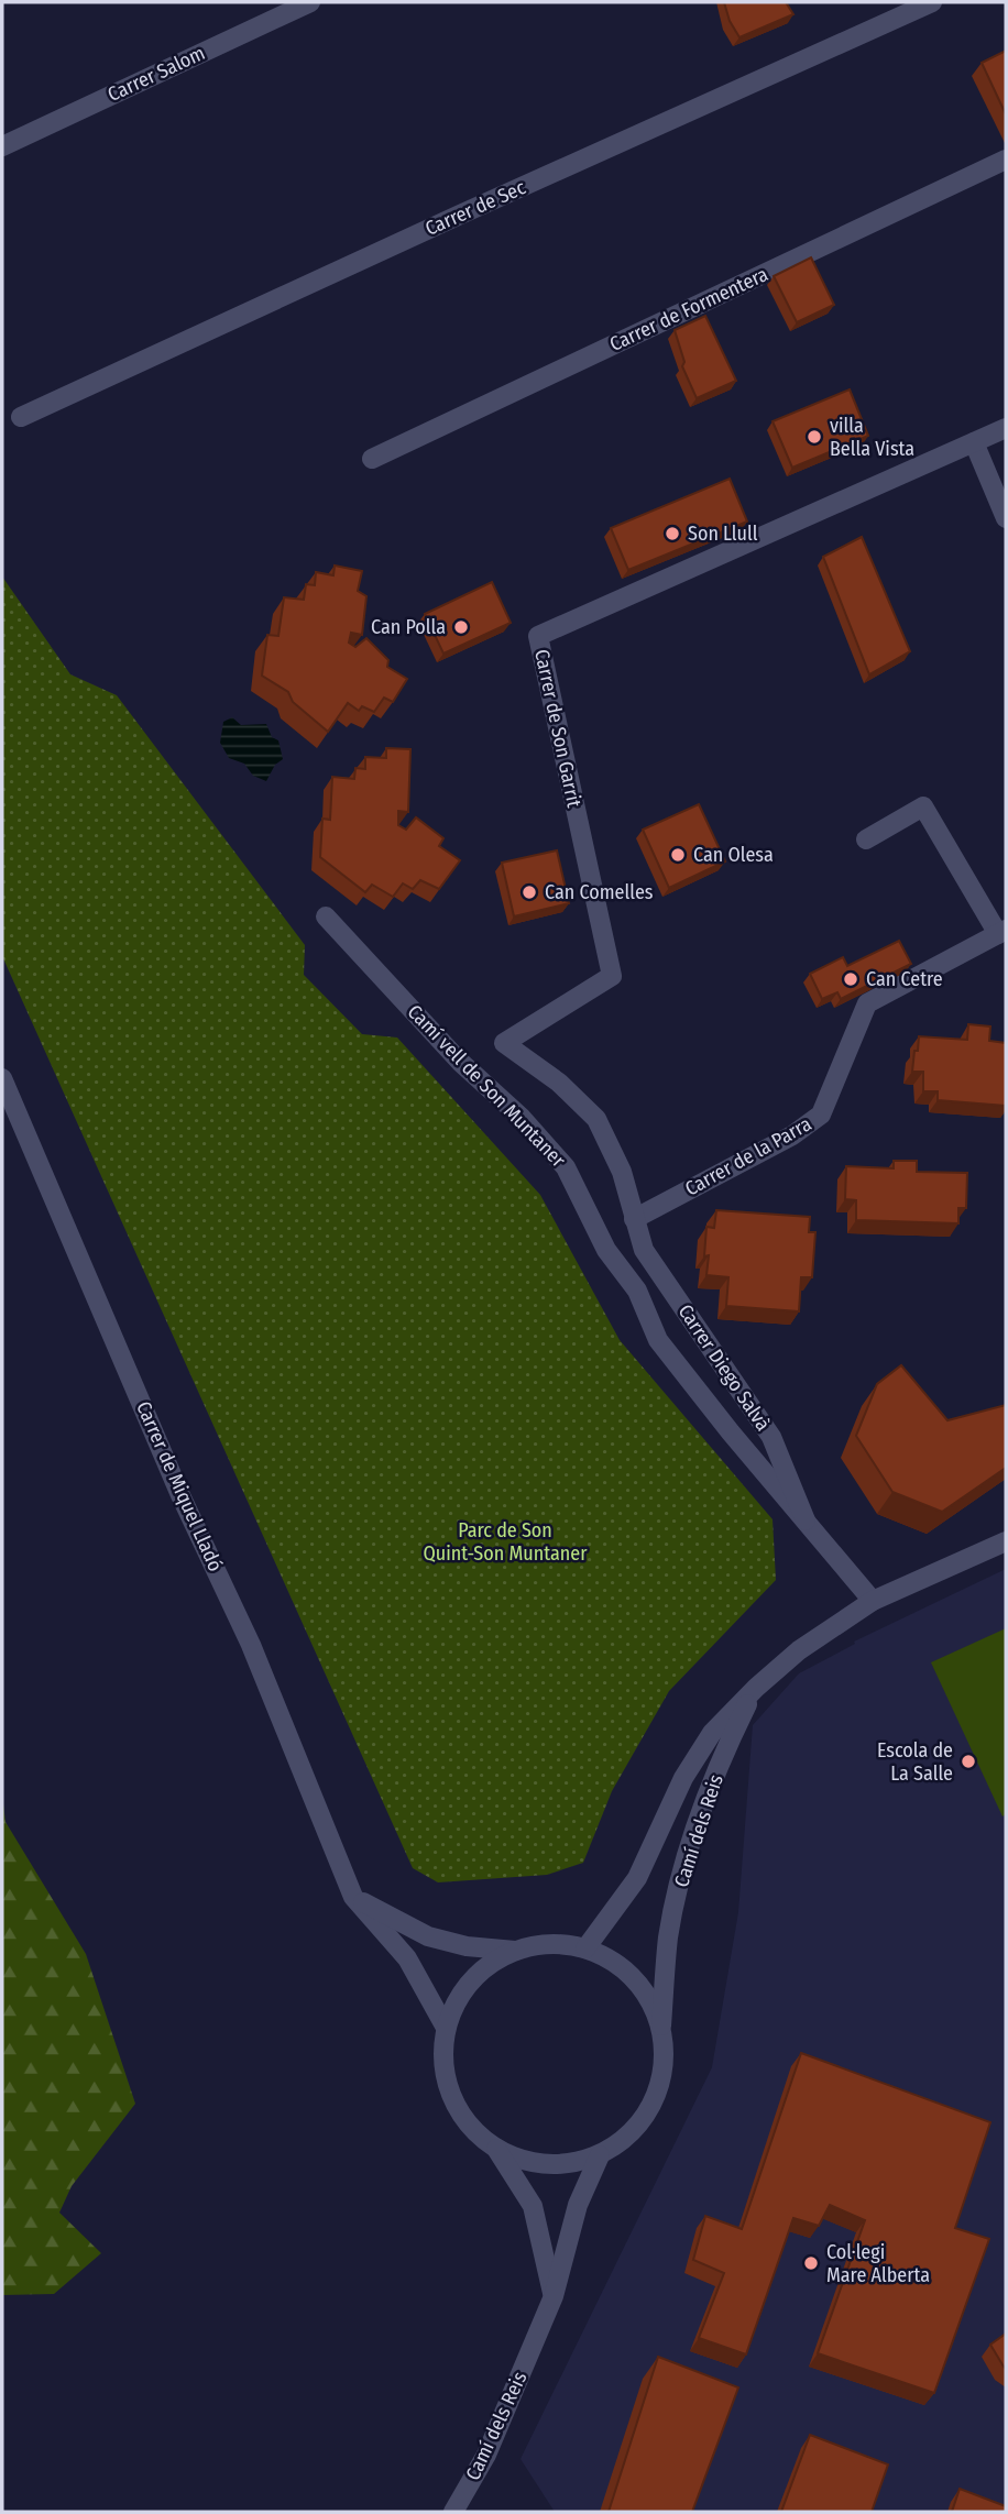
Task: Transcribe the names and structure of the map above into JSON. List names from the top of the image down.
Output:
{
  "streets": {
    "street": [
      "Carrer Salom",
      "Carrer de Sec",
      "Carrer de Formentera",
      "Carrer de Son Garrit",
      "Camí vell de Son Muntaner",
      "Carrer de la Parra",
      "Carrer Diego Salvà",
      "Carrer de Miquel Lladó",
      "Camí dels Reis"
    ]
  },
  "crossings": [
    ["Carrer de Son Garrit", "Carrer de la Parra"],
    ["Carrer de Son Garrit", "Carrer Diego Salvà"],
    ["Camí vell de Son Muntaner", "Carrer Diego Salvà"],
    ["Camí vell de Son Muntaner", "Camí dels Reis"],
    ["Carrer de la Parra", "Carrer Diego Salvà"],
    ["Carrer de Miquel Lladó", "Camí dels Reis"]
  ],
  "parks": ["Parc de Son Quint-Son Muntaner"],
  "places": [
    "villa Bella Vista",
    "Son Llull",
    "Can Polla",
    "Can Olesa",
    "Can Comelles",
    "Can Cetre",
    "Escola de La Salle",
    "Col·legi Mare Alberta"
  ]
}
